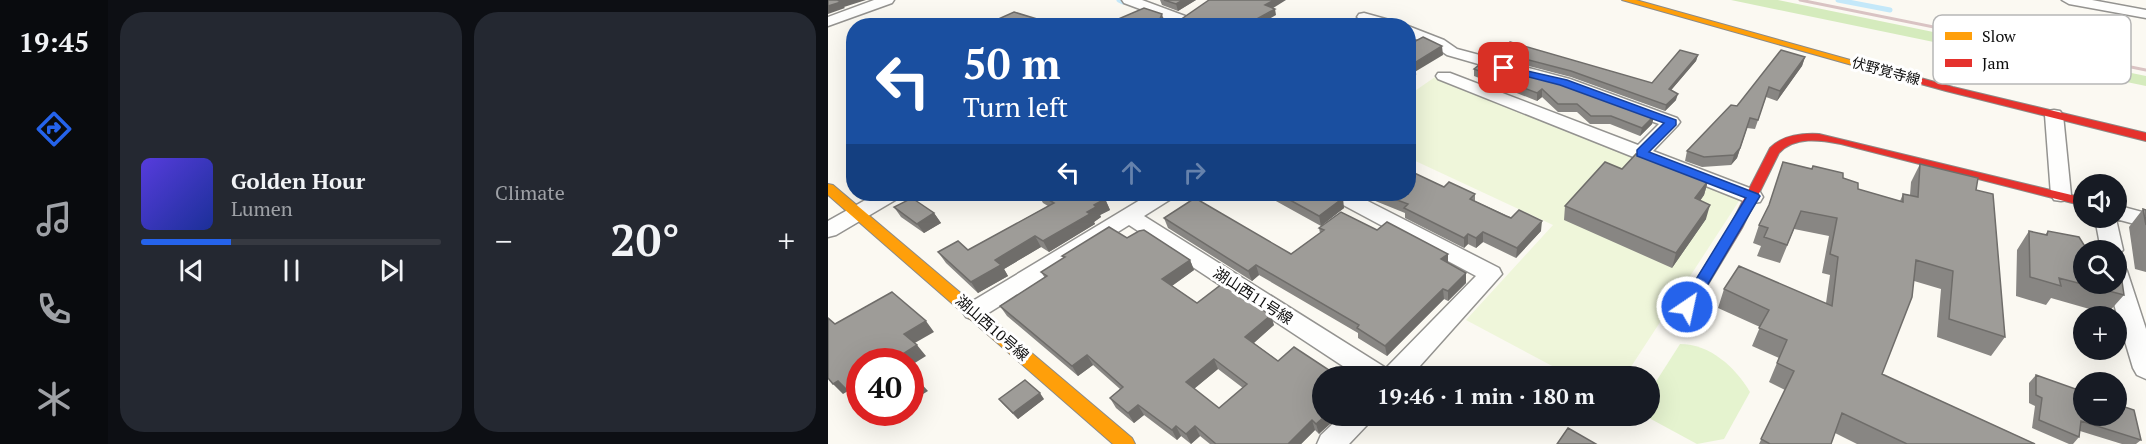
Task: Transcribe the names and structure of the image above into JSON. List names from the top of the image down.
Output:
{
  "streets": {
    "street": ["伏野覚寺線", "湖山西11号線", "湖山西10号線"]
  },
  "legend": ["Slow", "Jam"],
  "page": {
    "tabs": "19:45",
    "tile": "Climate",
    "turn": ["50 m", "Turn left"],
    "song": ["Golden Hour", "Lumen"],
    "map_buttons": ["+", "−"],
    "heat": ["−", "20°", "+"],
    "limit": "40",
    "trip": "19:46 · 1 min · 180 m"
  }
}
